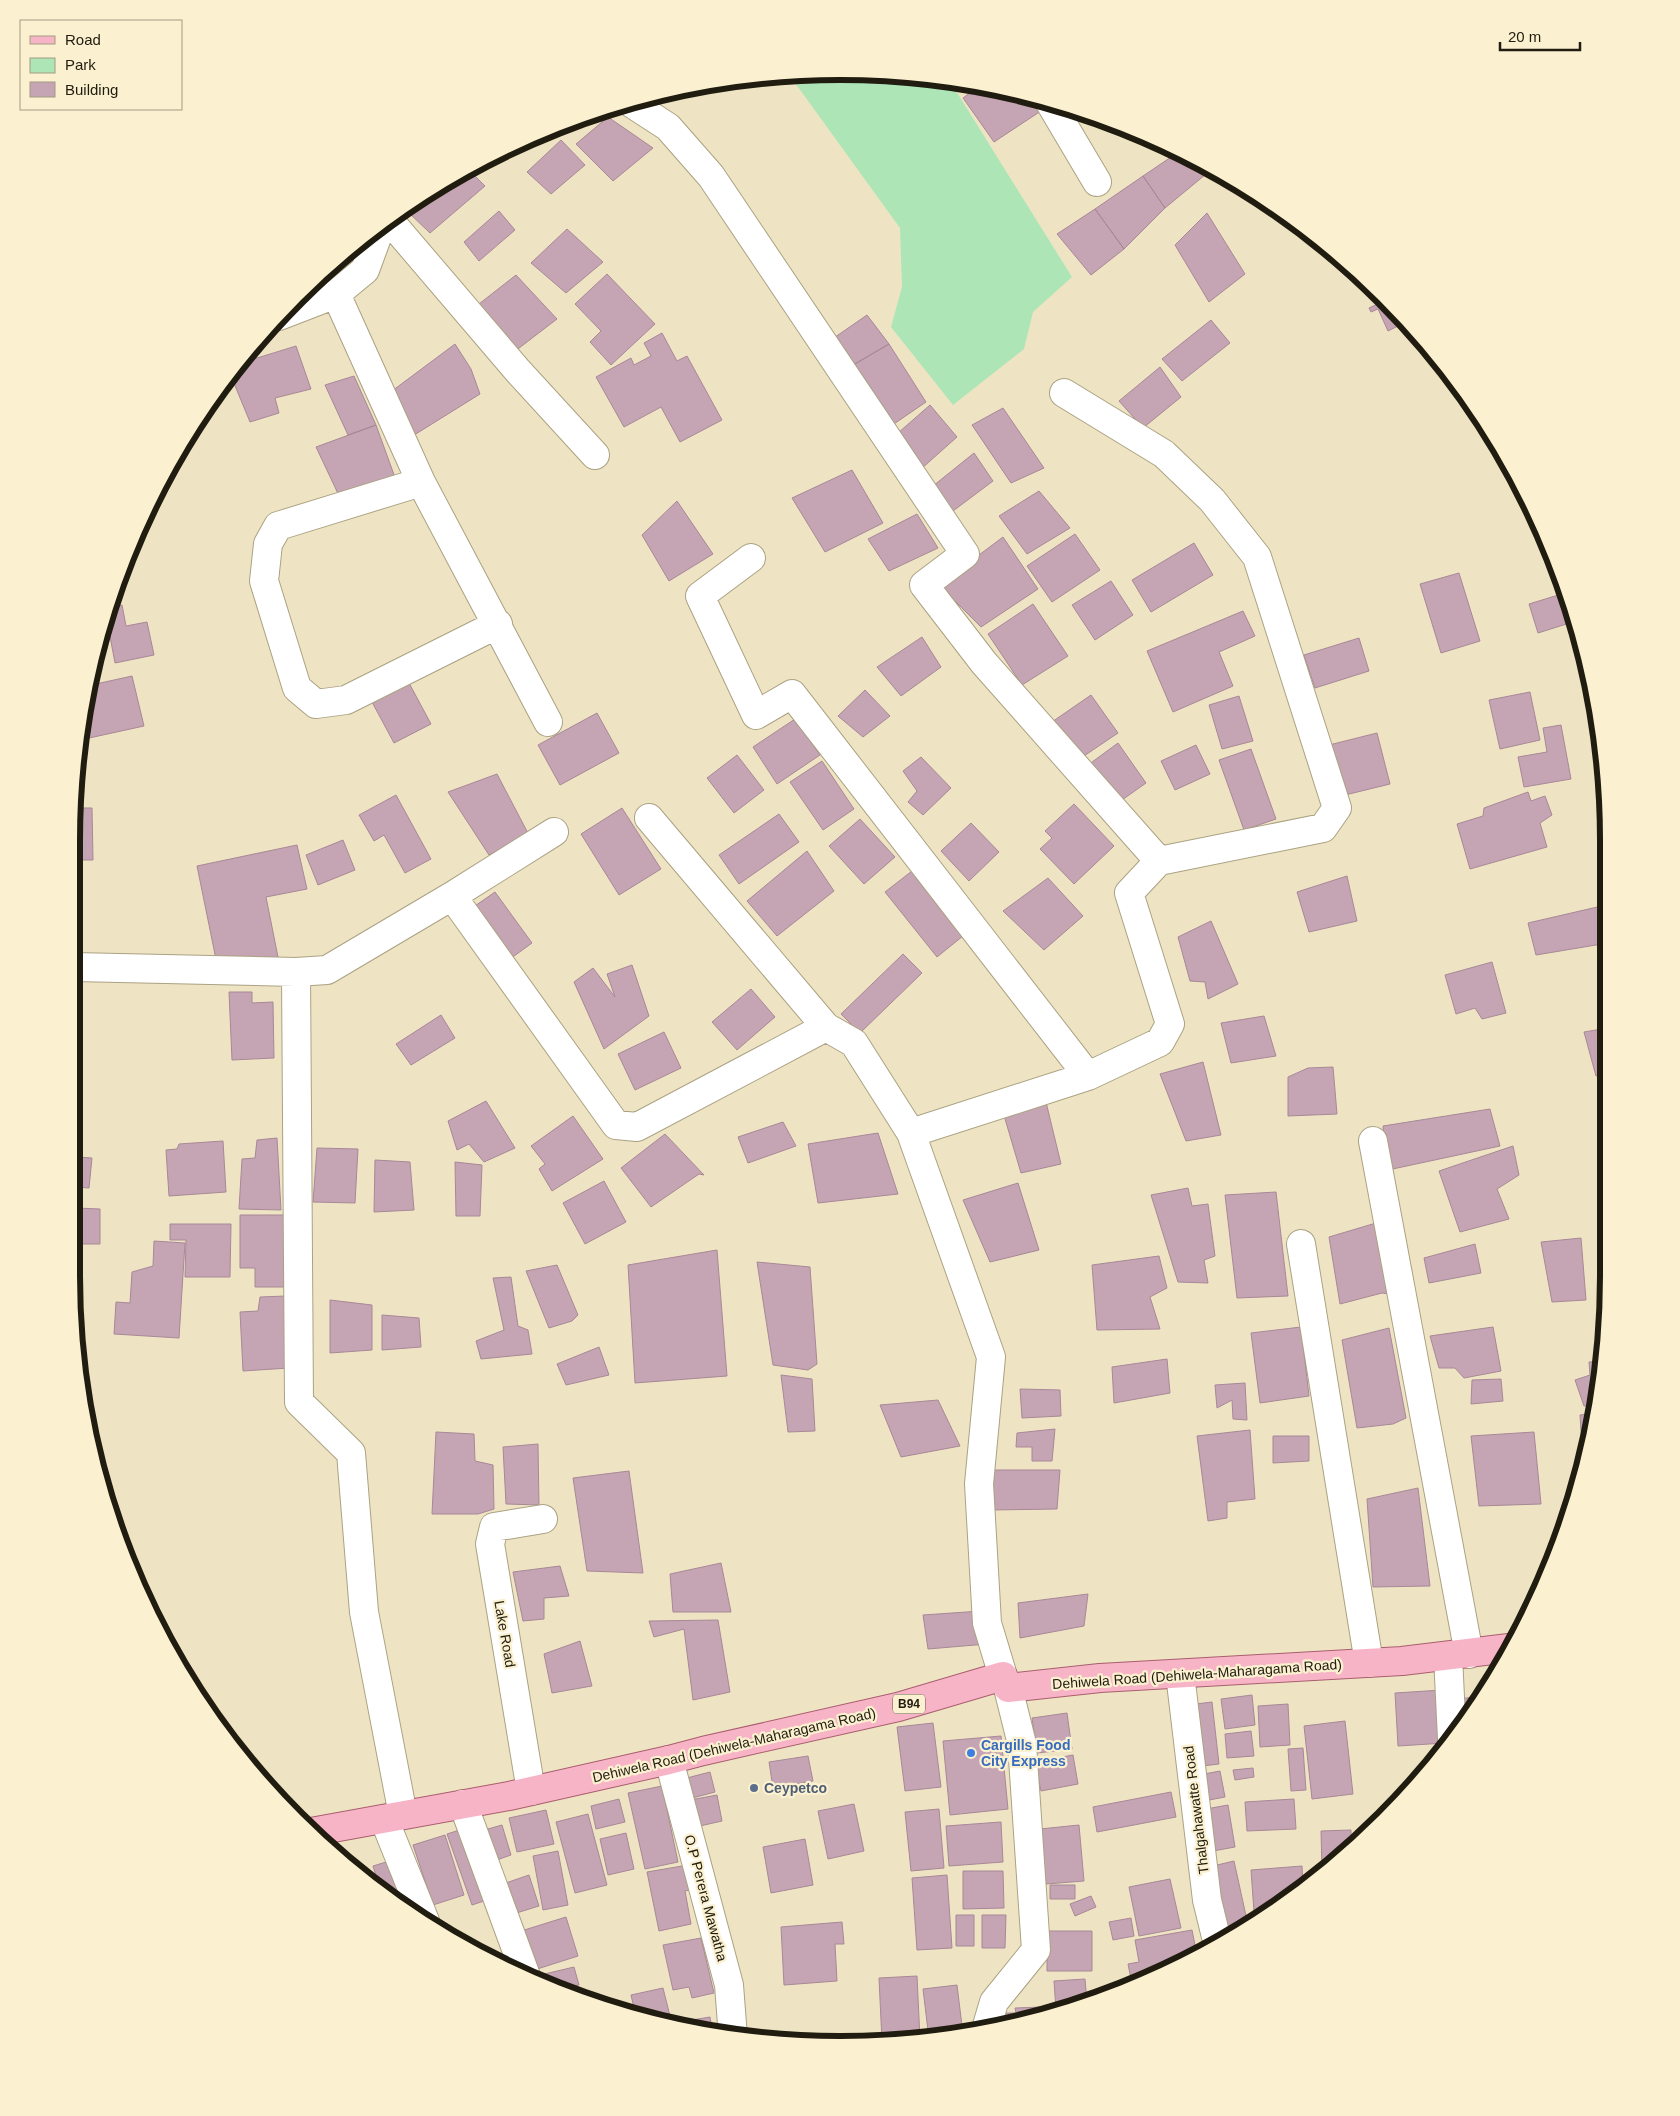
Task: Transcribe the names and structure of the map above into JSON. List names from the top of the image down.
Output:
{
  "streets": {
    "main road": ["Dehiwela Road (Dehiwela-Maharagama Road)", "B94"],
    "street": ["Lake Road", "Thalgahawatte Road", "O.P Perera Mawatha"]
  },
  "crossings": [
    ["Lake Road", "Dehiwela Road (Dehiwela-Maharagama Road)"],
    ["Dehiwela Road (Dehiwela-Maharagama Road)", "Thalgahawatte Road"],
    ["Dehiwela Road (Dehiwela-Maharagama Road)", "O.P Perera Mawatha"]
  ],
  "places": ["Cargills Food City Express", "Ceypetco"],
  "legend": ["Road", "Park", "Building"],
  "scale_bar": "20 m"
}
